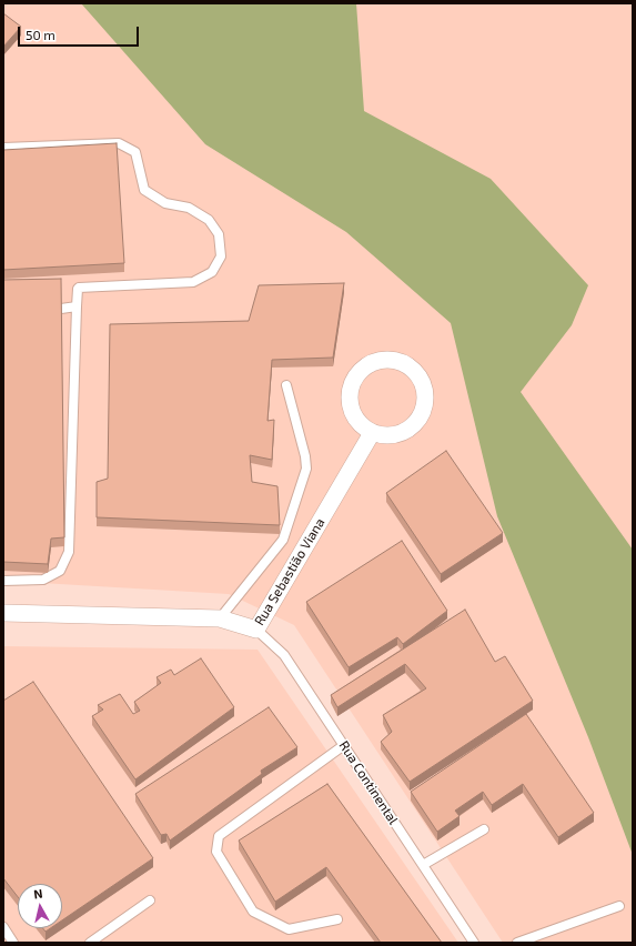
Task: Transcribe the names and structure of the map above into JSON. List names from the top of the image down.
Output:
{
  "streets": {
    "street": ["Rua Sebastião Viana"],
    "lane": ["Rua Continental"]
  },
  "crossings": [
    ["Rua Sebastião Viana", "Rua Continental"]
  ],
  "scale_bar": "50 m",
  "north": "top"
}
